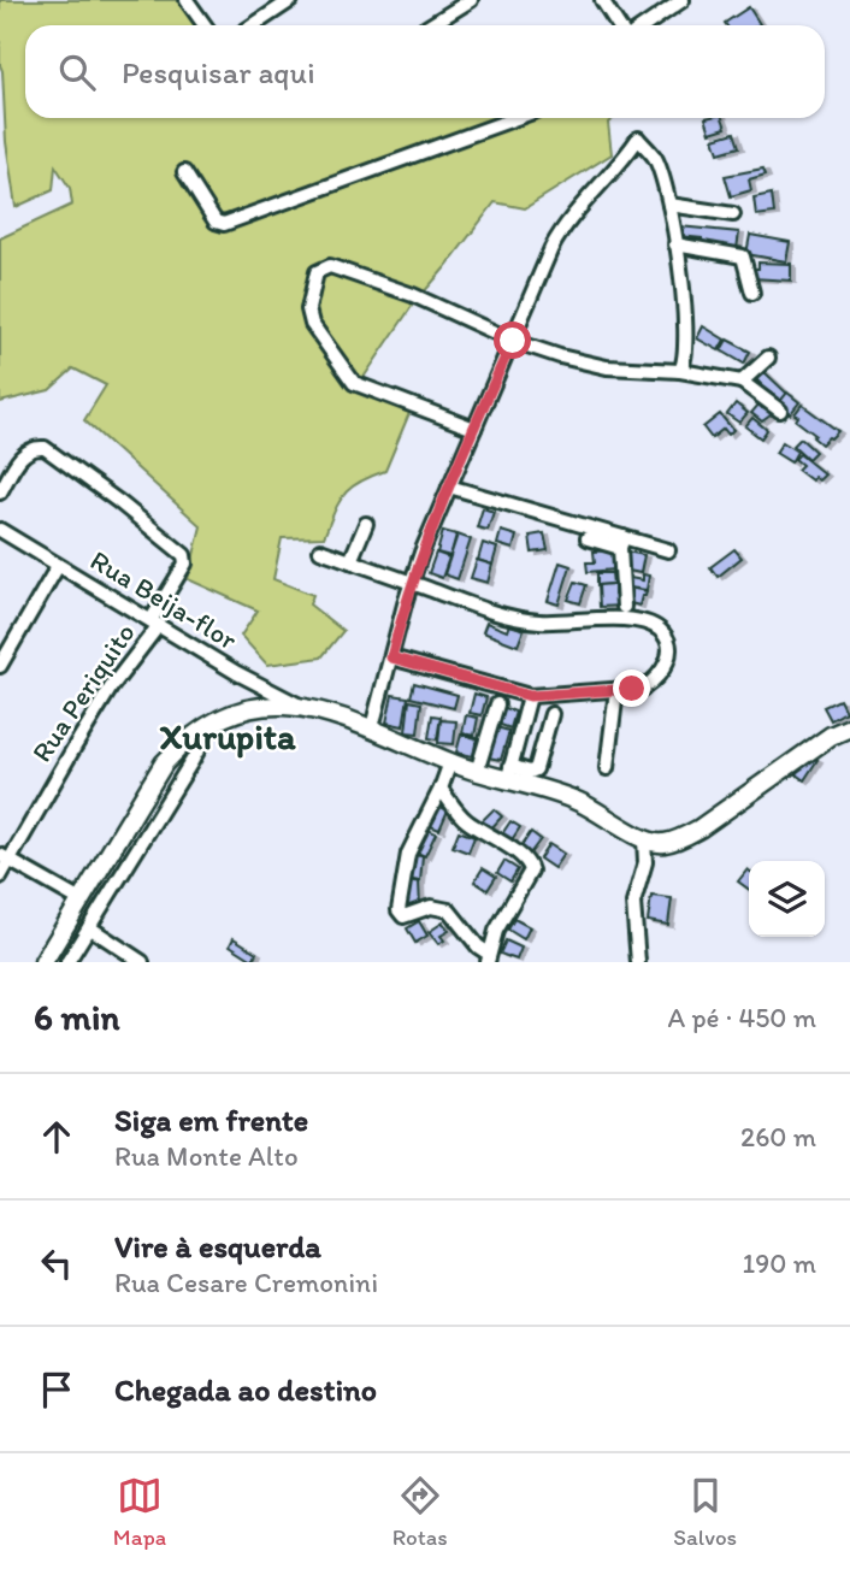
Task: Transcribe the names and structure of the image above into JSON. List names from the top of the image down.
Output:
{
  "streets": {
    "street": ["Rua Beija-flor", "Rua Periquito"]
  },
  "crossings": [
    ["Rua Beija-flor", "Rua Periquito"]
  ],
  "districts": ["Xurupita"],
  "page": {
    "search": "Pesquisar aqui",
    "heading": ["6 min", "A pé · 450 m"],
    "list": [
      ["Siga em frente", "Rua Monte Alto", "260 m"],
      ["Vire à esquerda", "Rua Cesare Cremonini", "190 m"],
      "Chegada ao destino"
    ],
    "nav": ["Mapa", "Rotas", "Salvos"]
  }
}
